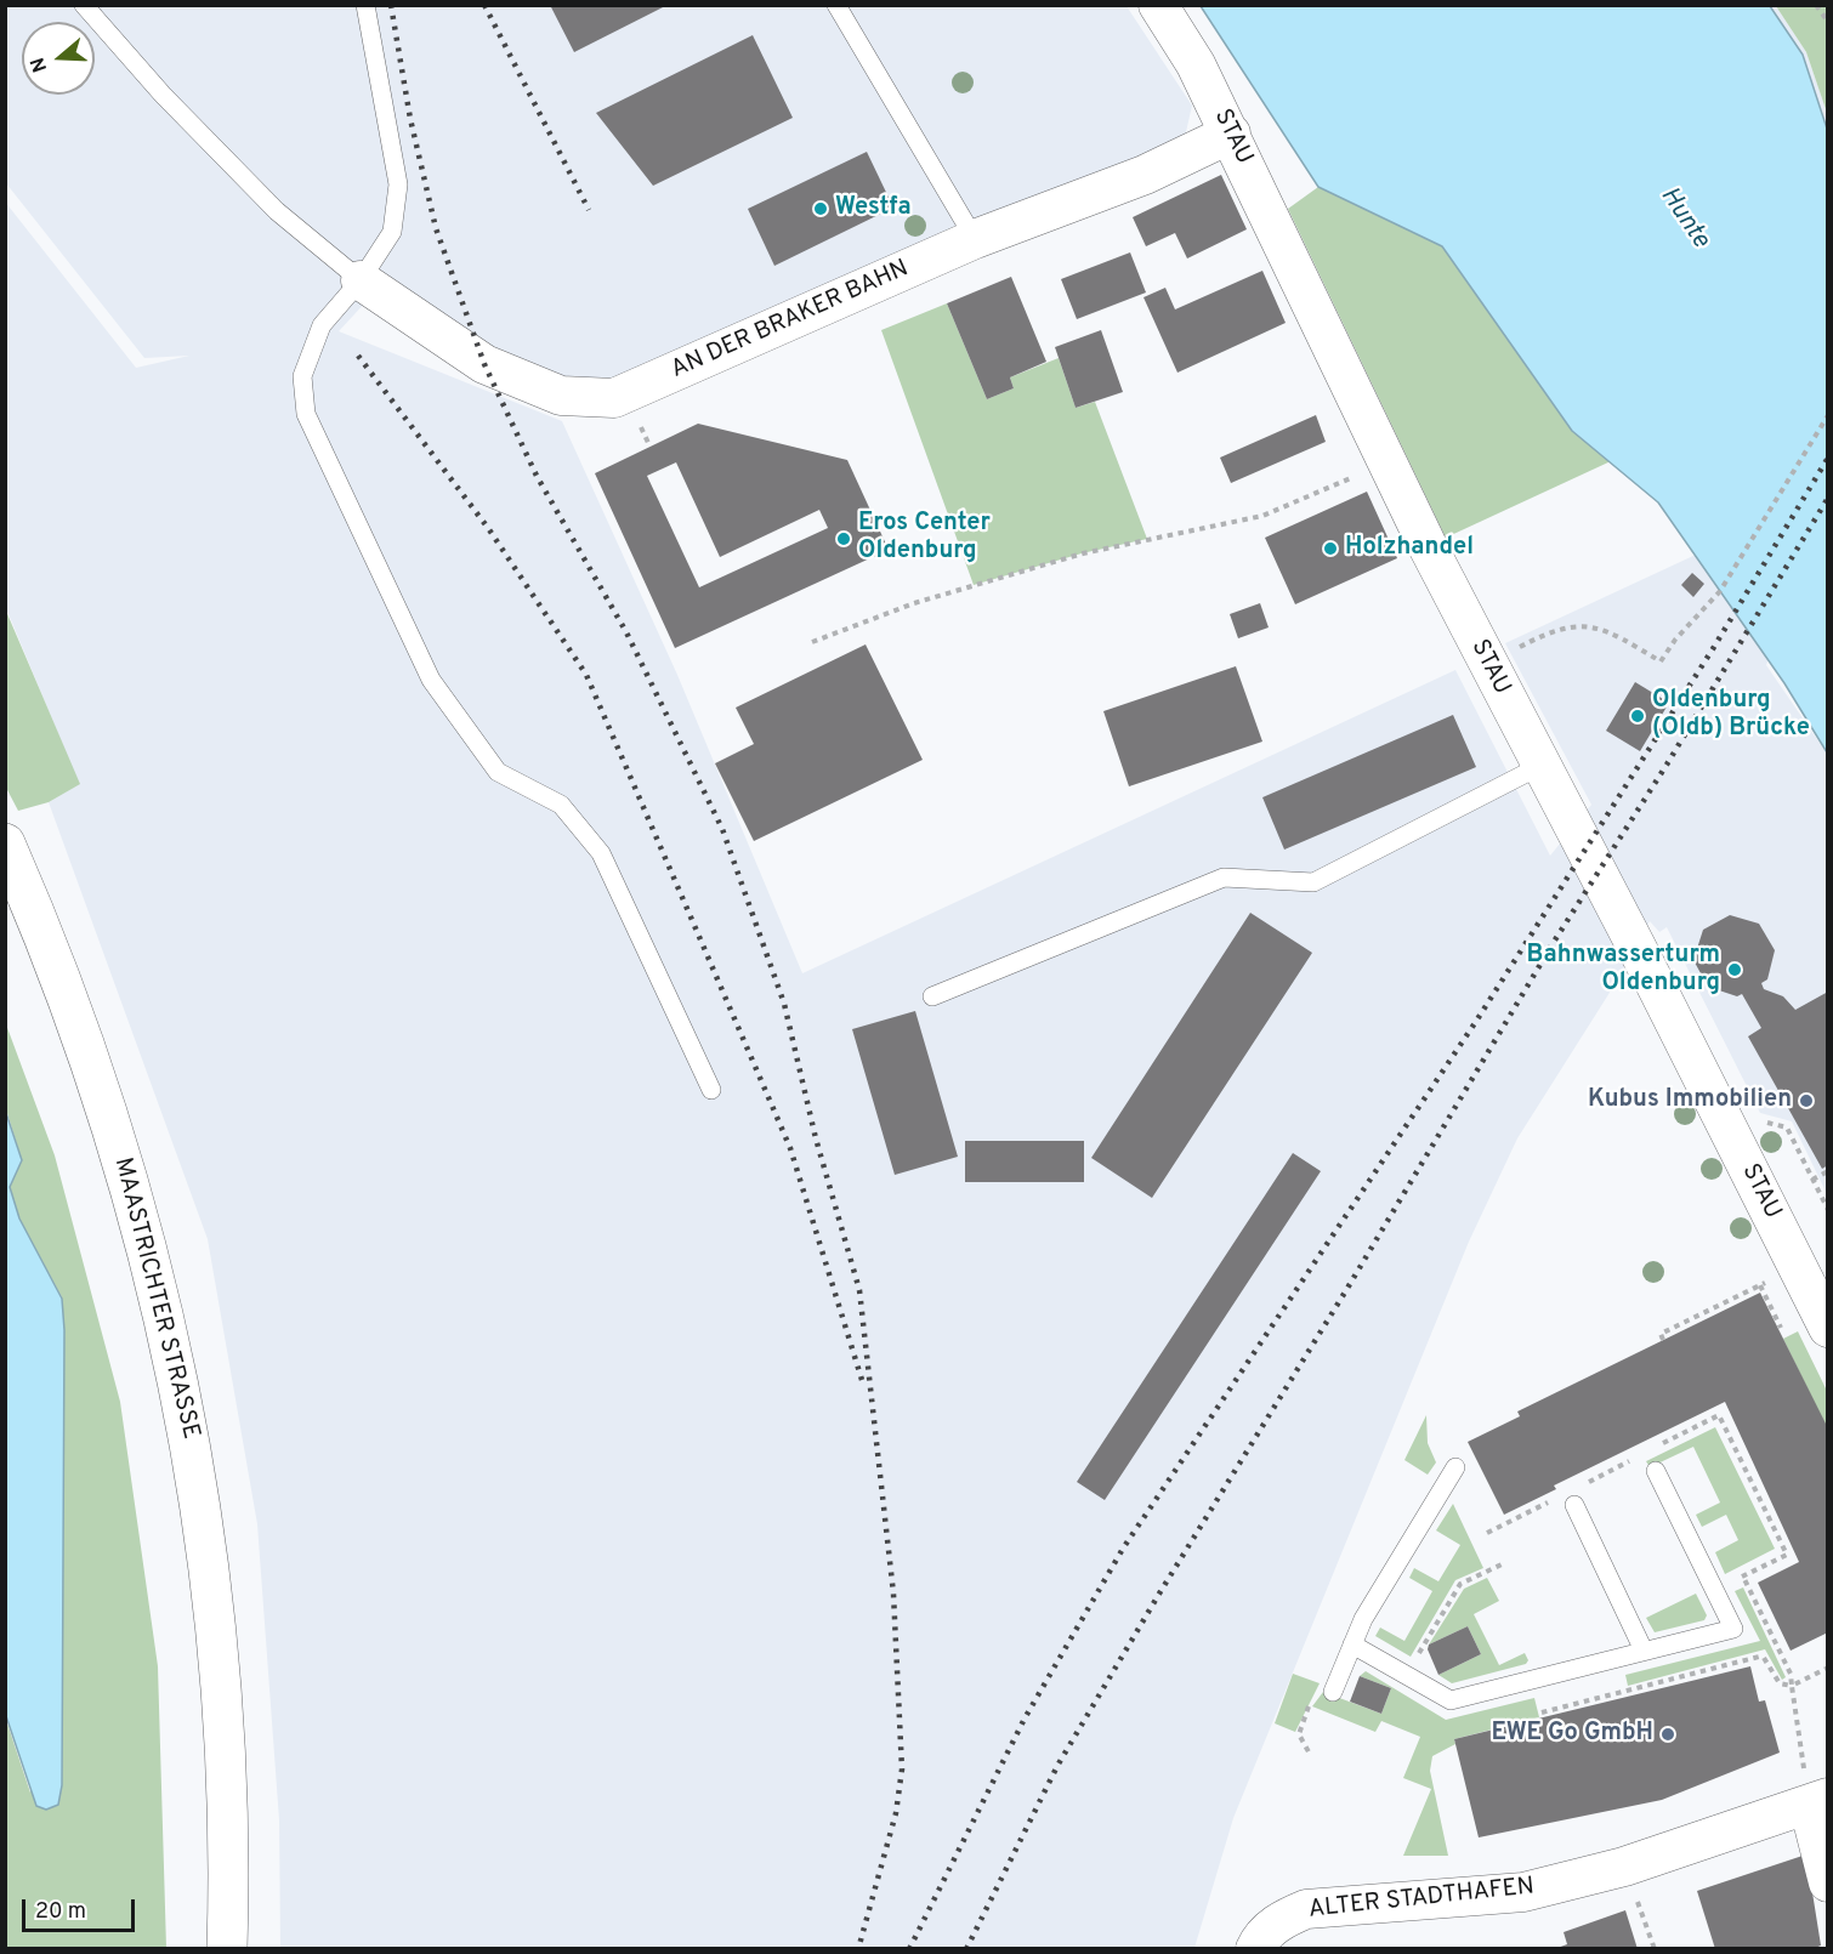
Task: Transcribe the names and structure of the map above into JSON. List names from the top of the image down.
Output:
{
  "streets": {
    "street": [
      "STAU",
      "AN DER BRAKER BAHN",
      "MAASTRICHTER STRASSE",
      "ALTER STADTHAFEN"
    ]
  },
  "crossings": [
    ["STAU", "AN DER BRAKER BAHN"]
  ],
  "water": ["Hunte"],
  "places": [
    "Westfa",
    "Eros Center Oldenburg",
    "Holzhandel",
    "Oldenburg (Oldb) Brücke",
    "Bahnwasserturm Oldenburg",
    "Kubus Immobilien",
    "EWE Go GmbH"
  ],
  "scale_bar": "20 m",
  "north": "left"
}
